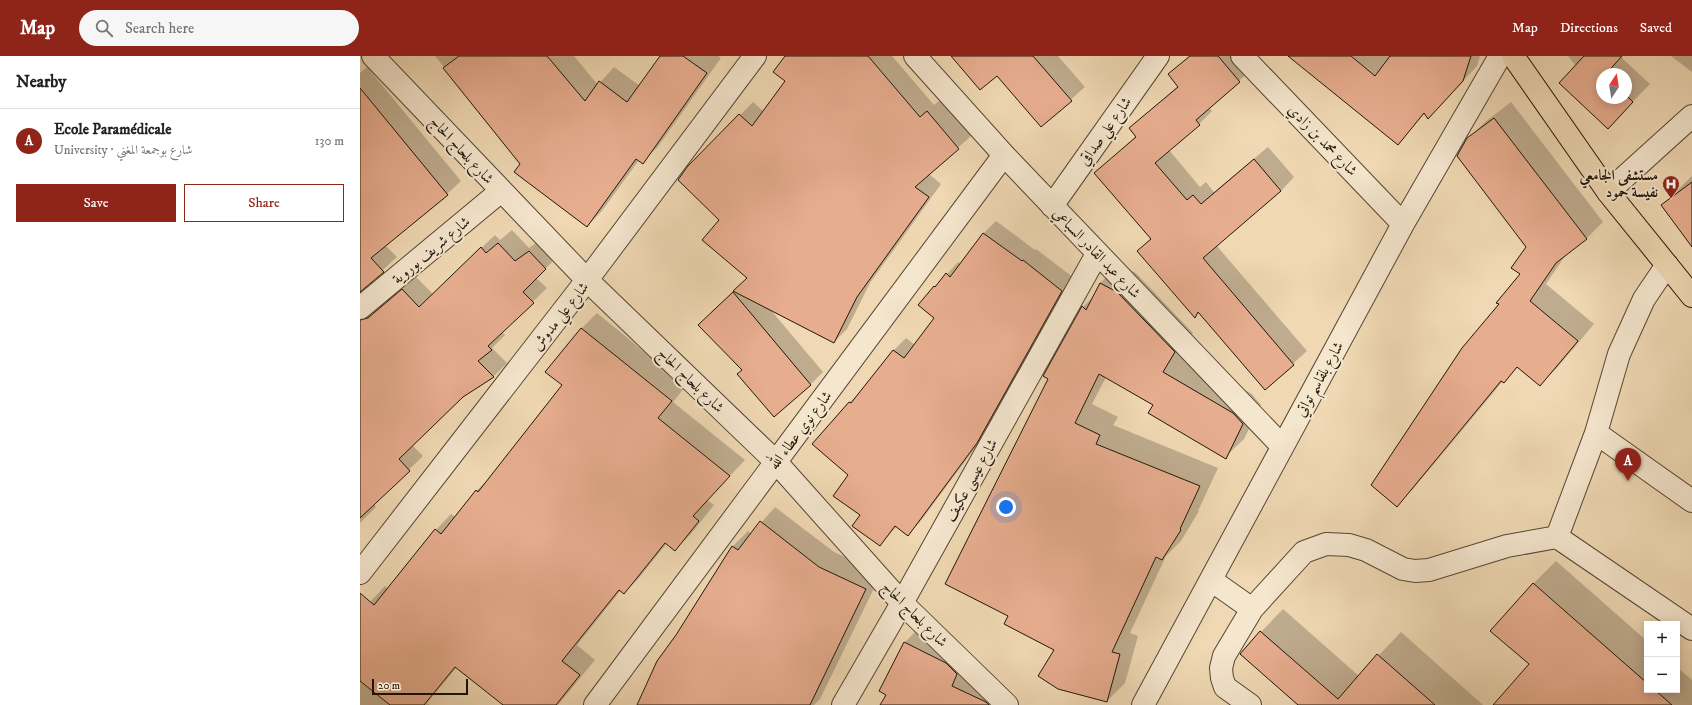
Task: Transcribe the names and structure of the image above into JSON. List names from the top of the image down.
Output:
{
  "streets": {
    "street": [
      "شارع علي صداقي",
      "شارع محمد بن زادي",
      "شارع بلحاج الحاج",
      "شارع شريف بوروية",
      "شارع عبد القادر السباعي",
      "شارع علي مدوش",
      "شارع بلقاسم تواتي",
      "شارع نوي عطاء الله",
      "شارع عيسى عكيف"
    ]
  },
  "crossings": [
    ["شارع علي صداقي", "شارع عبد القادر السباعي"],
    ["شارع محمد بن زادي", "شارع بلقاسم تواتي"],
    ["شارع بلحاج الحاج", "شارع شريف بوروية"],
    ["شارع بلحاج الحاج", "شارع علي مدوش"],
    ["شارع بلحاج الحاج", "شارع نوي عطاء الله"],
    ["شارع بلحاج الحاج", "شارع عيسى عكيف"],
    ["شارع عبد القادر السباعي", "شارع بلقاسم تواتي"],
    ["شارع عبد القادر السباعي", "شارع نوي عطاء الله"],
    ["شارع عبد القادر السباعي", "شارع عيسى عكيف"]
  ],
  "places": {
    "hospital": ["مستشفى الجامعي نفيسة حمود"]
  },
  "scale_bar": "20 m",
  "north": "top",
  "page": {
    "header": "Map",
    "search": "Search here",
    "nav": ["Map", "Directions", "Saved"],
    "heading": "Nearby",
    "list": [
      {
        "mark": "A",
        "name": "Ecole Paramédicale",
        "note": "University · شارع بوجمعة المغني",
        "value": "130 m"
      }
    ],
    "buttons": ["Save", "Share"],
    "pins": "A",
    "map_buttons": ["+", "−"],
    "scale": "20 m"
  }
}
